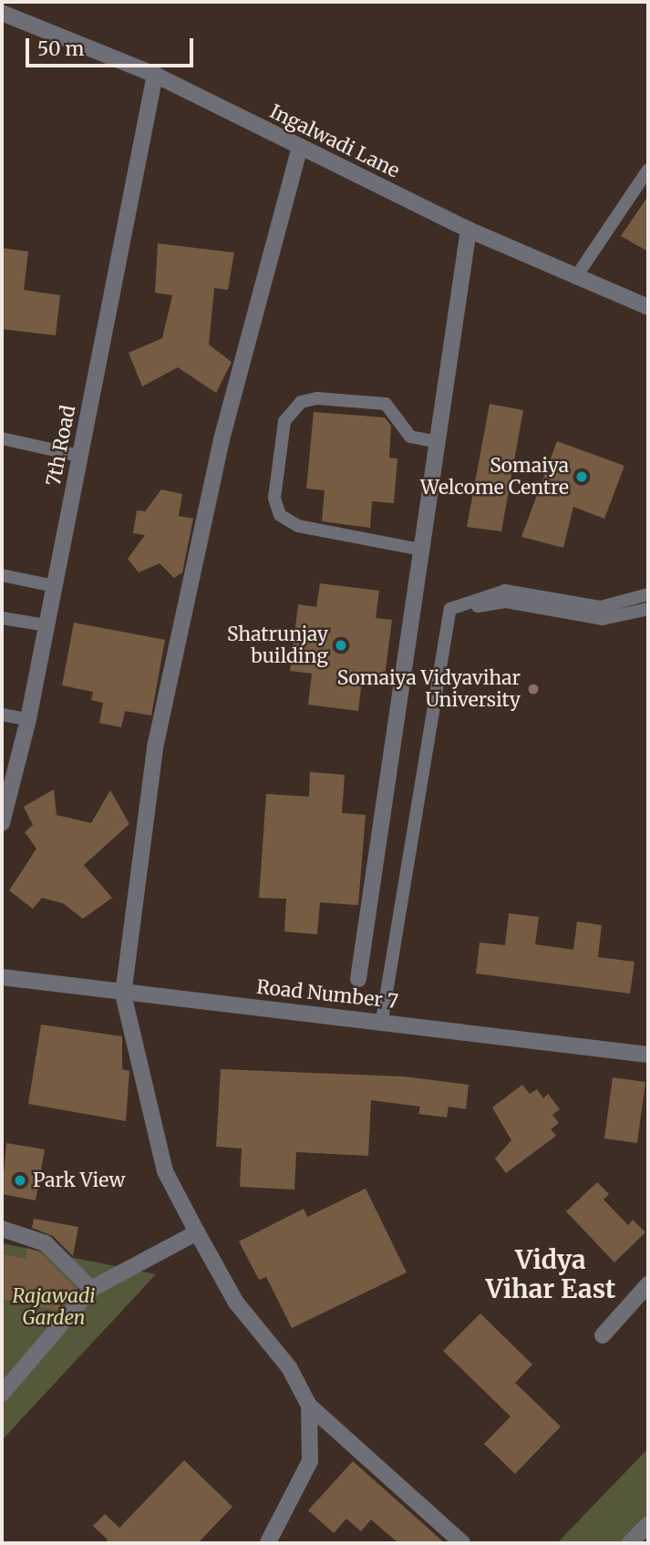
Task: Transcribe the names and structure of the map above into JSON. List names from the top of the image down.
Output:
{
  "streets": {
    "street": ["Ingalwadi Lane", "7th Road", "Road Number 7"]
  },
  "crossings": [
    ["Ingalwadi Lane", "7th Road"]
  ],
  "districts": ["Vidya Vihar East"],
  "parks": ["Rajawadi Garden"],
  "places": [
    "Somaiya Welcome Centre",
    "Shatrunjay building",
    "Somaiya Vidyavihar University",
    "Park View"
  ],
  "scale_bar": "50 m"
}
